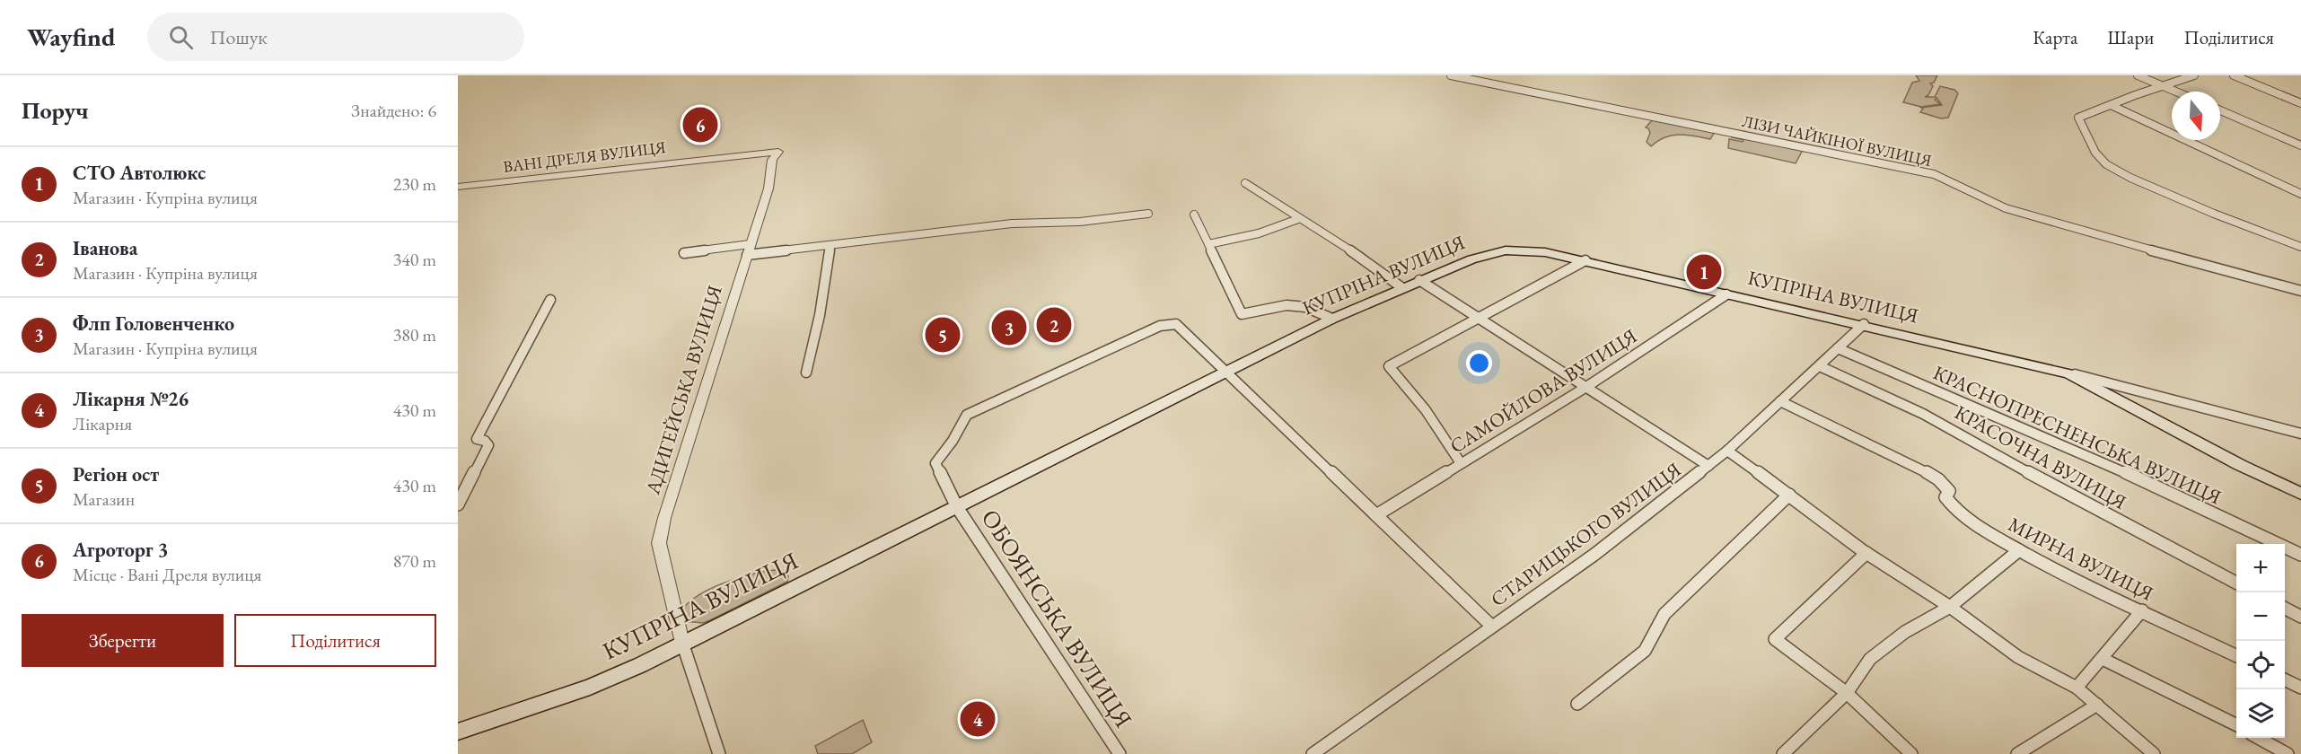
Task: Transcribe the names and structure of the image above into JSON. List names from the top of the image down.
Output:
{
  "streets": {
    "main road": ["КУПРІНА ВУЛИЦЯ"],
    "street": [
      "ЛІЗИ ЧАЙКІНОЇ ВУЛИЦЯ",
      "ВАНІ ДРЕЛЯ ВУЛИЦЯ",
      "АДИГЕЙСЬКА ВУЛИЦЯ",
      "САМОЙЛОВА ВУЛИЦЯ",
      "КРАСНОПРЕСНЕНСЬКА ВУЛИЦЯ",
      "КРАСОЧНА ВУЛИЦЯ",
      "СТАРИЦЬКОГО ВУЛИЦЯ",
      "МИРНА ВУЛИЦЯ",
      "ОБОЯНСЬКА ВУЛИЦЯ"
    ]
  },
  "crossings": [
    ["ВАНІ ДРЕЛЯ ВУЛИЦЯ", "АДИГЕЙСЬКА ВУЛИЦЯ"],
    ["КУПРІНА ВУЛИЦЯ", "АДИГЕЙСЬКА ВУЛИЦЯ"],
    ["КУПРІНА ВУЛИЦЯ", "САМОЙЛОВА ВУЛИЦЯ"],
    ["КУПРІНА ВУЛИЦЯ", "СТАРИЦЬКОГО ВУЛИЦЯ"],
    ["КУПРІНА ВУЛИЦЯ", "ОБОЯНСЬКА ВУЛИЦЯ"],
    ["КРАСНОПРЕСНЕНСЬКА ВУЛИЦЯ", "СТАРИЦЬКОГО ВУЛИЦЯ"],
    ["КРАСОЧНА ВУЛИЦЯ", "СТАРИЦЬКОГО ВУЛИЦЯ"],
    ["СТАРИЦЬКОГО ВУЛИЦЯ", "МИРНА ВУЛИЦЯ"]
  ],
  "north": "bottom",
  "page": {
    "header": "Wayfind",
    "search": "Пошук",
    "nav": ["Карта", "Шари", "Поділитися"],
    "heading": ["Поруч", "Знайдено: 6"],
    "pins": [
      "6",
      "1",
      "2",
      "3",
      "5",
      "4"
    ],
    "list": [
      {
        "mark": "1",
        "name": "СТО Автолюкс",
        "note": "Магазин · Купріна вулиця",
        "value": "230 m"
      },
      {
        "mark": "2",
        "name": "Іванова",
        "note": "Магазин · Купріна вулиця",
        "value": "340 m"
      },
      {
        "mark": "3",
        "name": "Флп Головенченко",
        "note": "Магазин · Купріна вулиця",
        "value": "380 m"
      },
      {
        "mark": "4",
        "name": "Лікарня №26",
        "note": "Лікарня",
        "value": "430 m"
      },
      {
        "mark": "5",
        "name": "Регіон ост",
        "note": "Магазин",
        "value": "430 m"
      },
      {
        "mark": "6",
        "name": "Агроторг 3",
        "note": "Місце · Вані Дреля вулиця",
        "value": "870 m"
      }
    ],
    "map_buttons": ["+", "−"],
    "buttons": ["Зберегти", "Поділитися"]
  }
}
